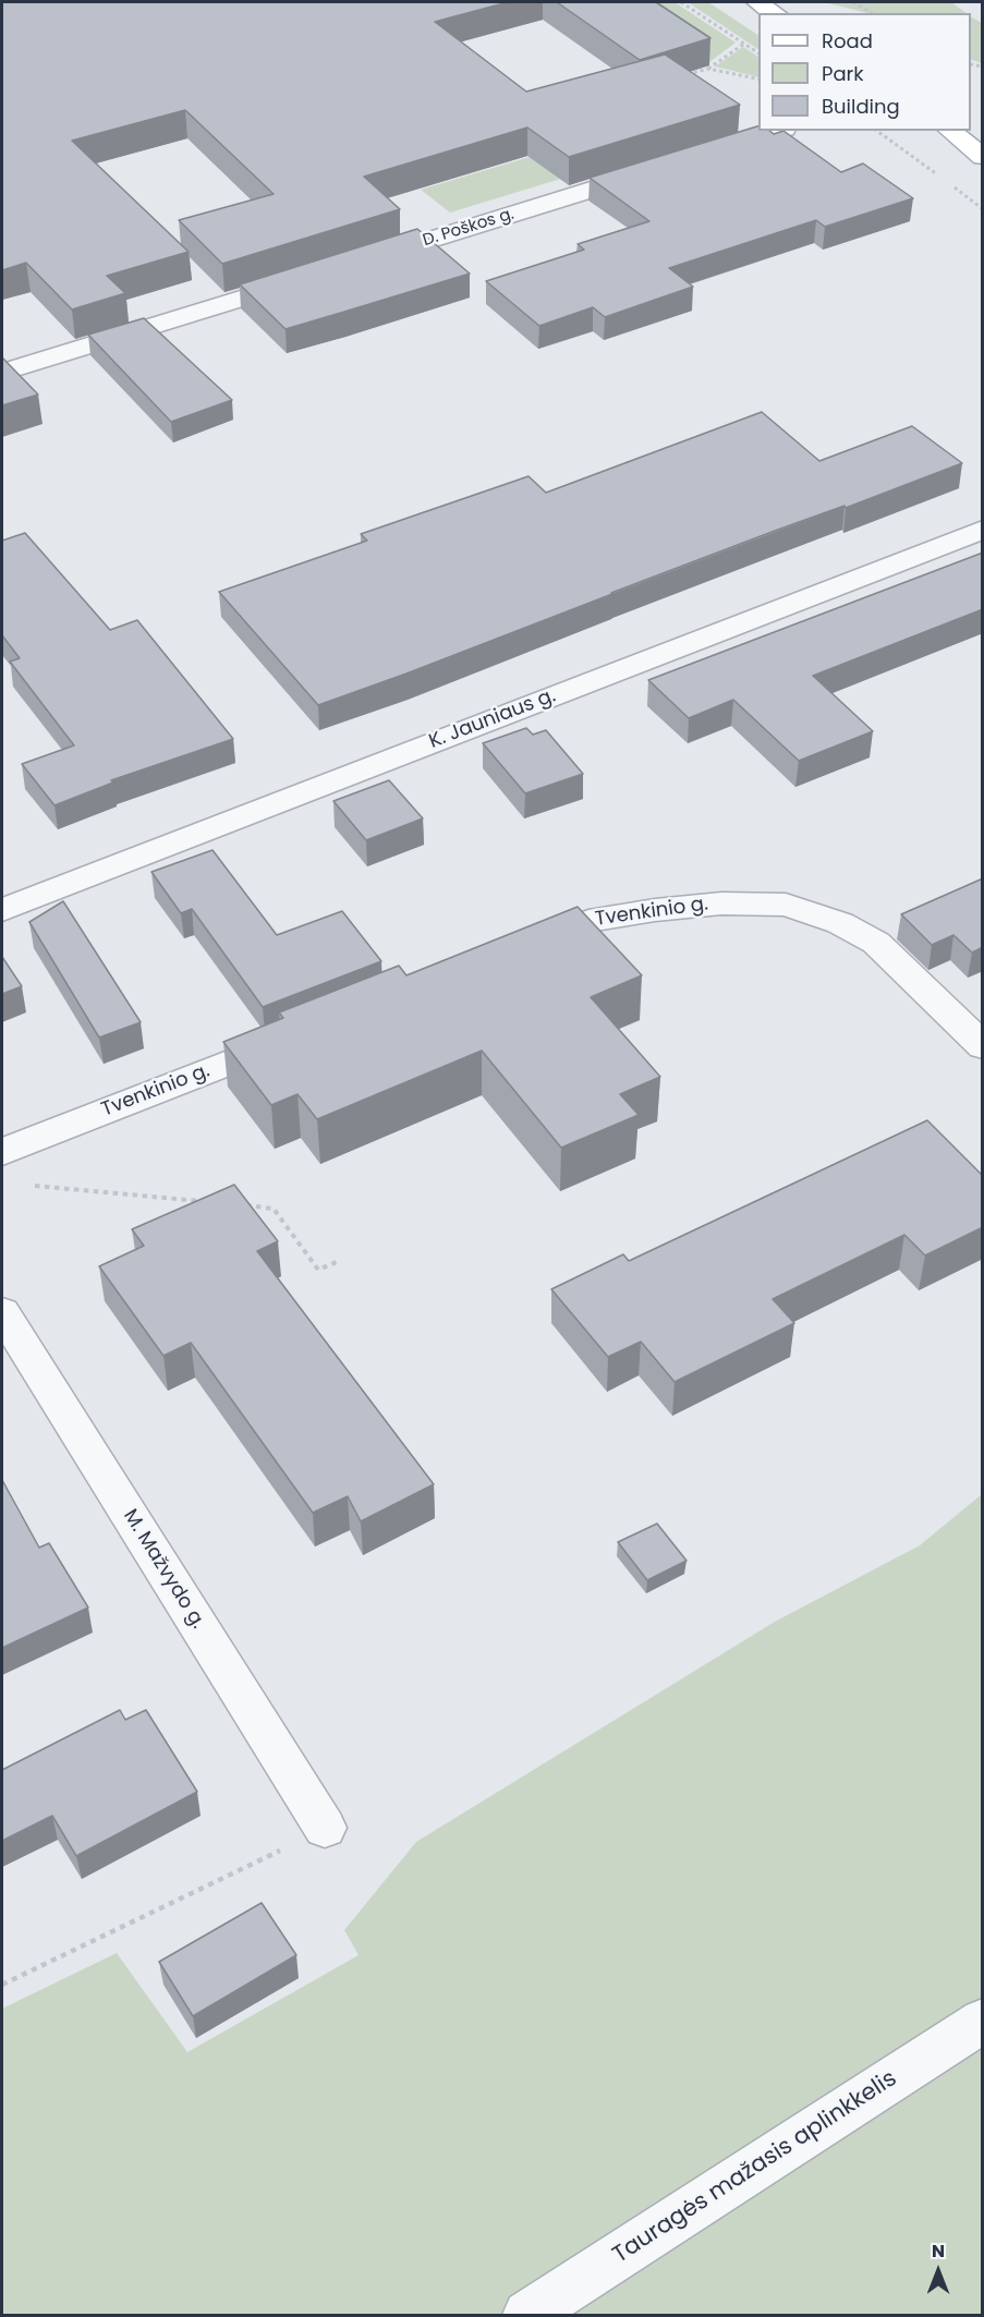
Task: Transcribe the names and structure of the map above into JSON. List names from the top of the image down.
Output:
{
  "streets": {
    "street": [
      "D. Poškos g.",
      "K. Jauniaus g.",
      "Tvenkinio g.",
      "M. Mažvydo g.",
      "Tauragės mažasis aplinkkelis"
    ]
  },
  "legend": ["Road", "Park", "Building"],
  "north": "top"
}
